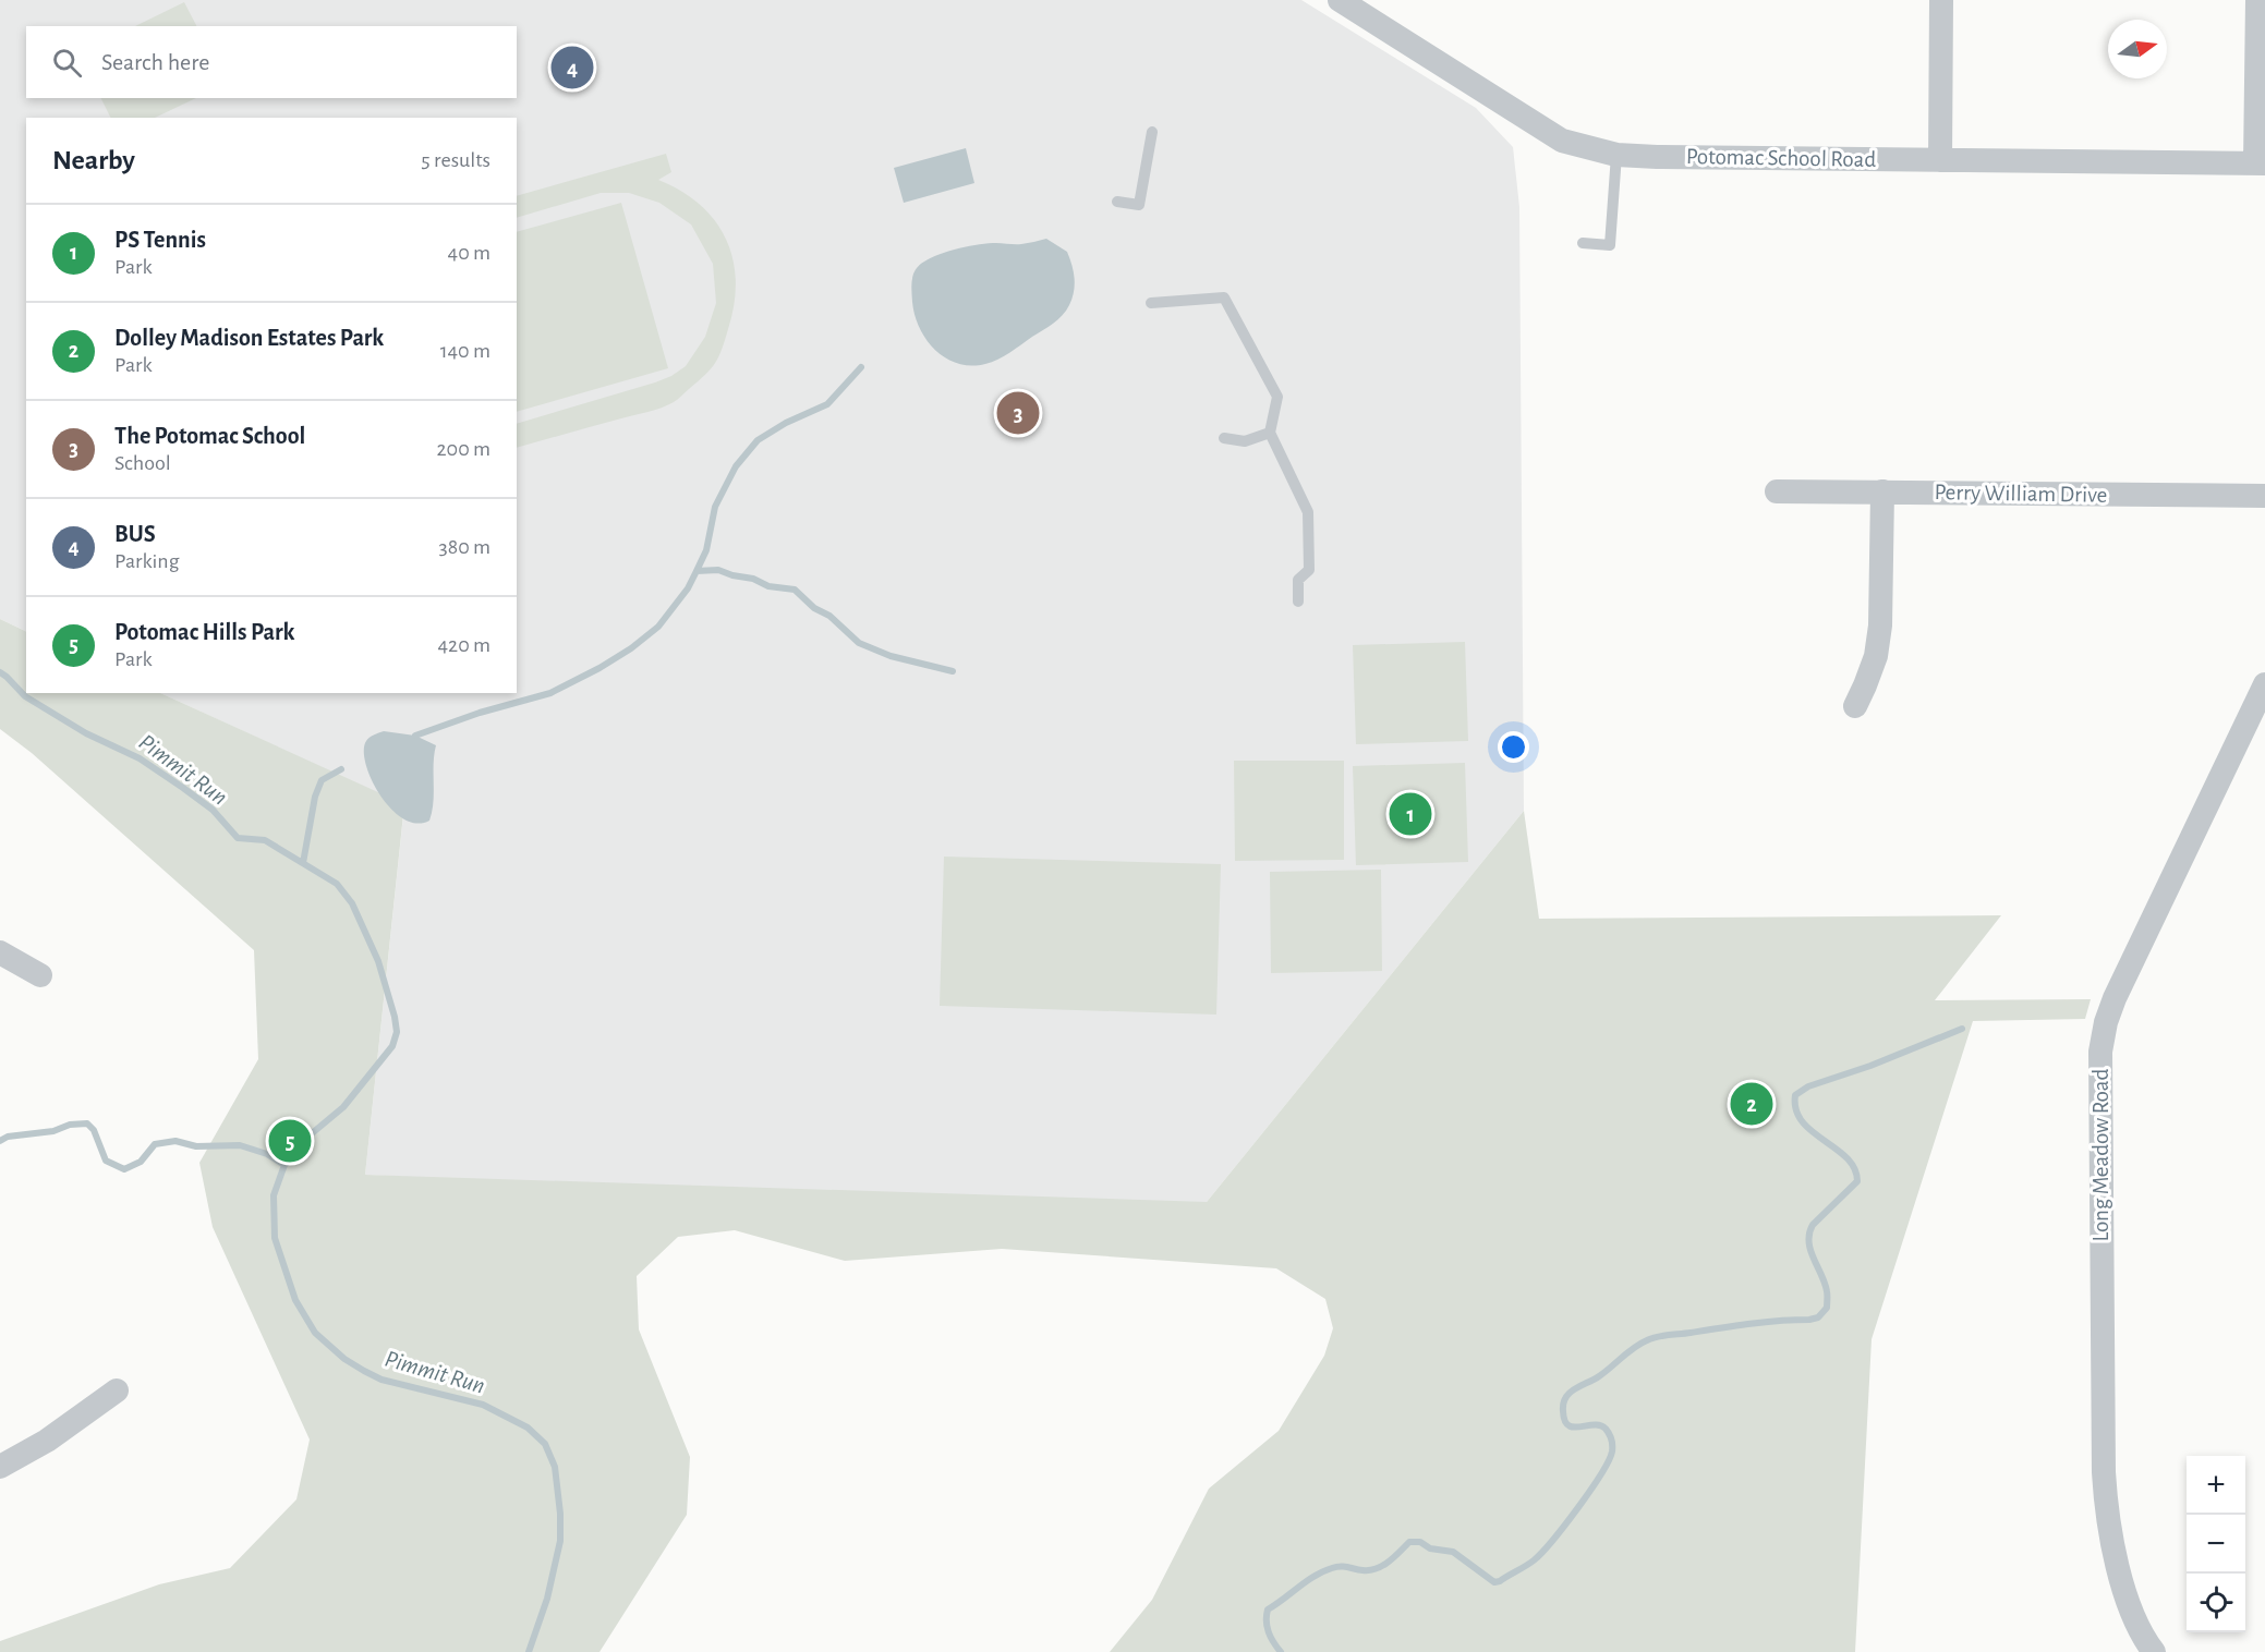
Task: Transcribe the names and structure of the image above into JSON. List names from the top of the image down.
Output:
{
  "streets": {
    "street": ["Potomac School Road", "Perry William Drive", "Long Meadow Road"]
  },
  "water": ["Pimmit Run"],
  "north": "right",
  "page": {
    "search": "Search here",
    "pins": [
      "4",
      "3",
      "1",
      "2",
      "5"
    ],
    "heading": ["Nearby", "5 results"],
    "list": [
      {
        "mark": "1",
        "name": "PS Tennis",
        "note": "Park",
        "value": "40 m"
      },
      {
        "mark": "2",
        "name": "Dolley Madison Estates Park",
        "note": "Park",
        "value": "140 m"
      },
      {
        "mark": "3",
        "name": "The Potomac School",
        "note": "School",
        "value": "200 m"
      },
      {
        "mark": "4",
        "name": "BUS",
        "note": "Parking",
        "value": "380 m"
      },
      {
        "mark": "5",
        "name": "Potomac Hills Park",
        "note": "Park",
        "value": "420 m"
      }
    ],
    "map_buttons": ["+", "−"]
  }
}
